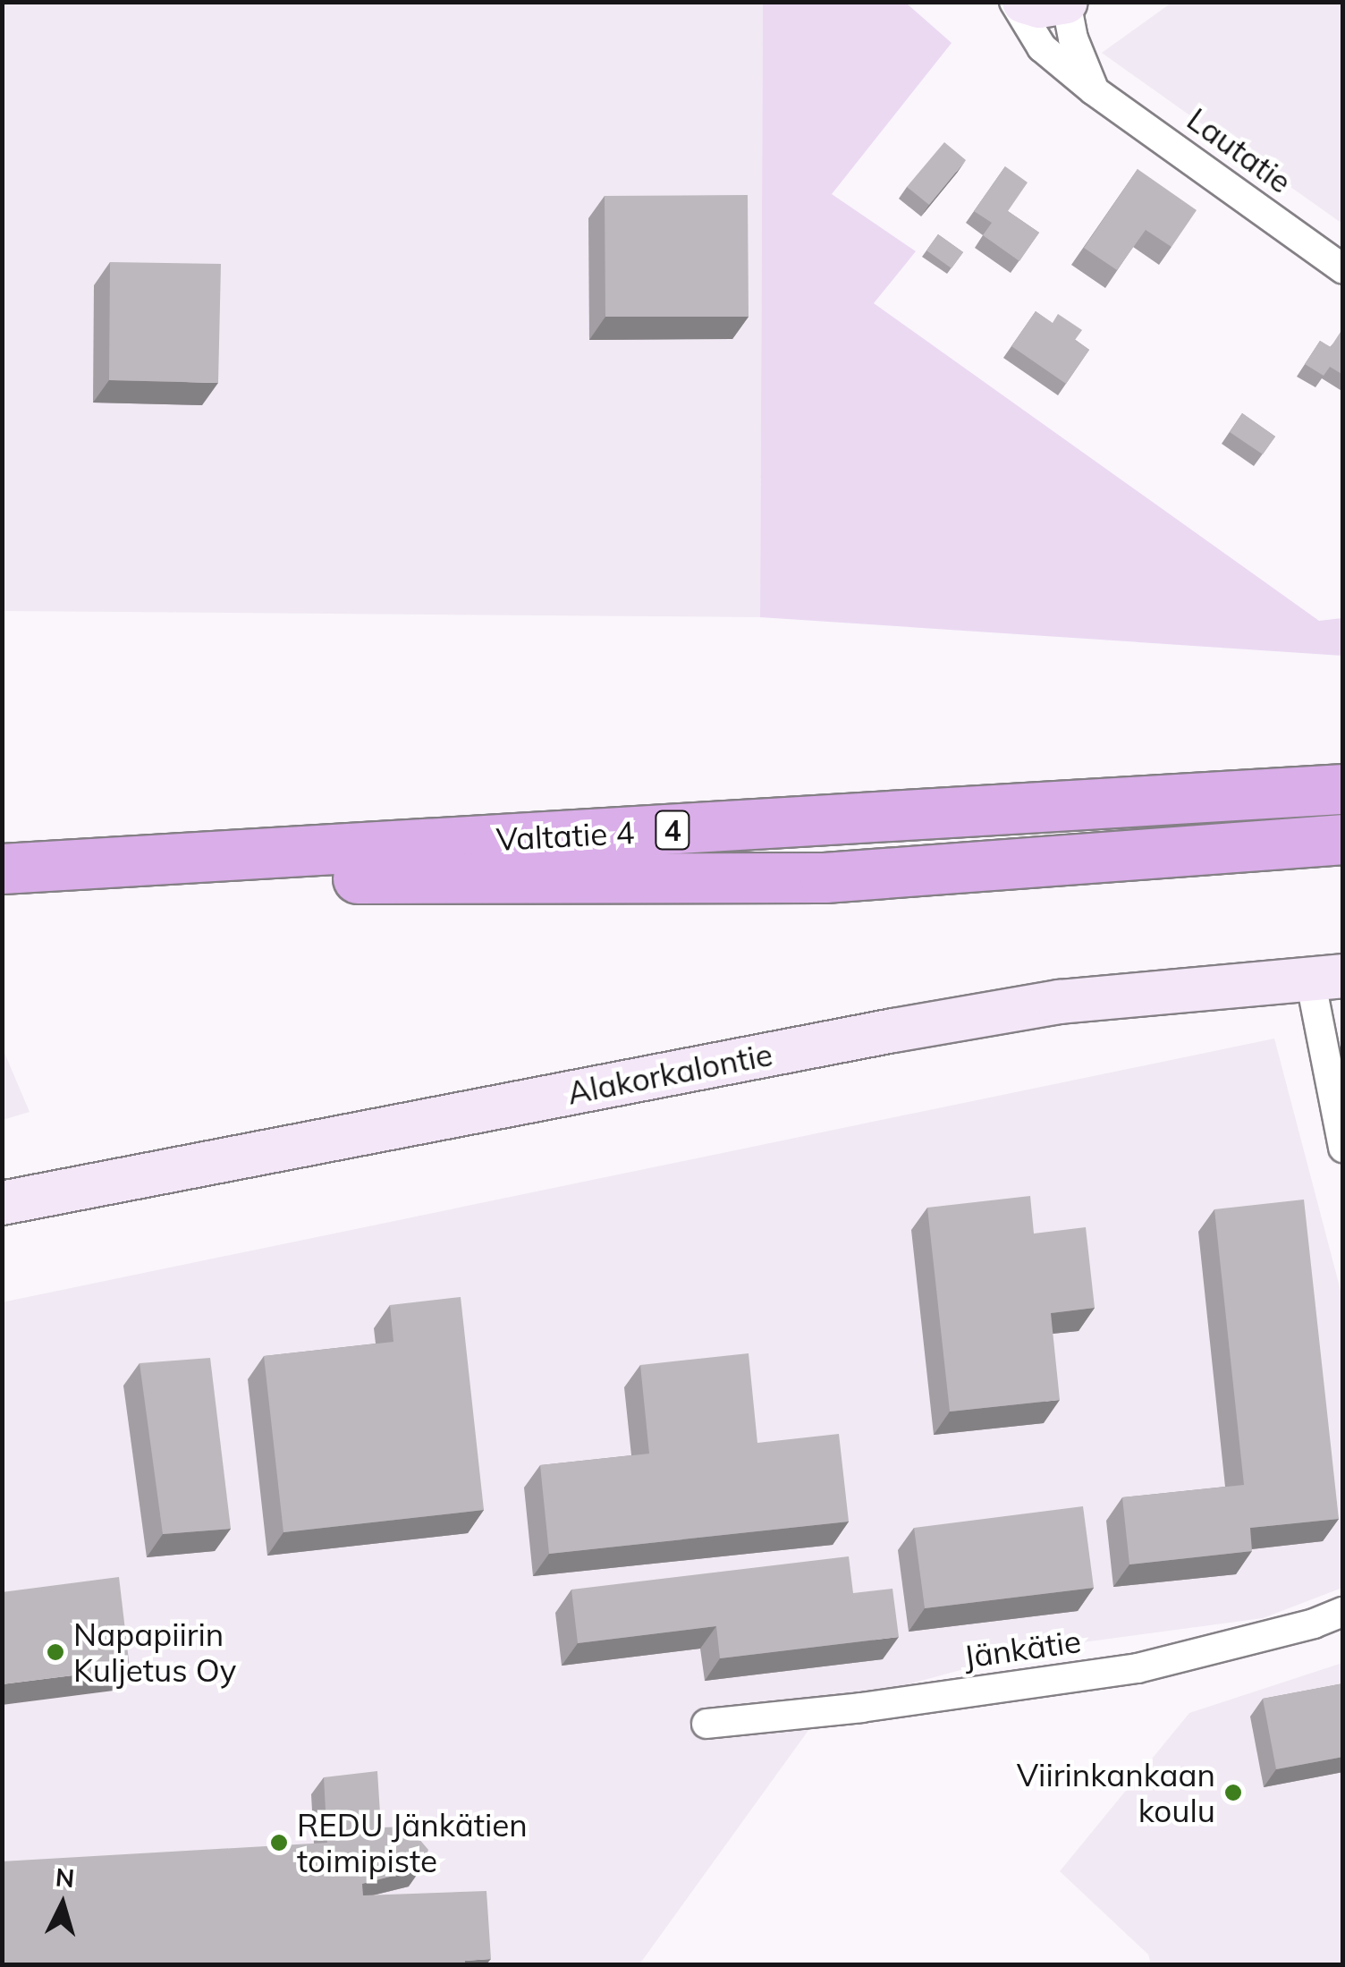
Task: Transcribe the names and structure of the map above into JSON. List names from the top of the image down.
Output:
{
  "streets": {
    "highway": ["4", "Valtatie 4"],
    "street": ["Lautatie", "Alakorkalontie", "Jänkätie"]
  },
  "places": ["Napapiirin Kuljetus Oy", "Viirinkankaan koulu", "REDU Jänkätien toimipiste"],
  "north": "top"
}
